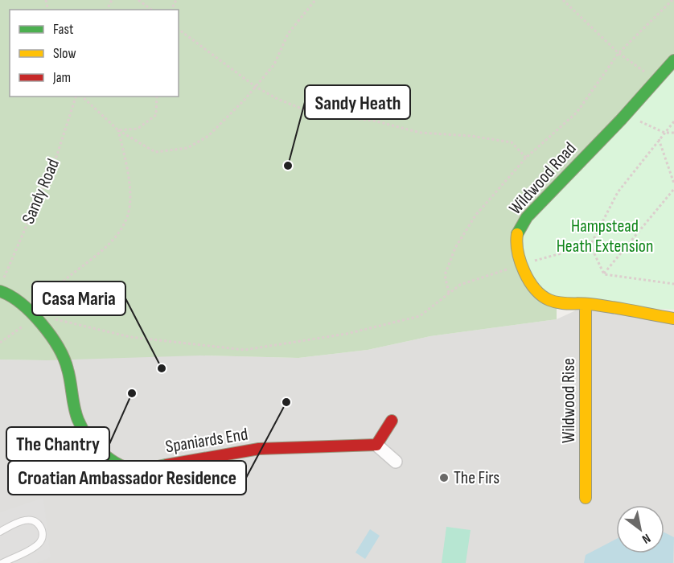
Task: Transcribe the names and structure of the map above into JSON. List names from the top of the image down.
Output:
{
  "streets": {
    "street": ["Wildwood Road", "Wildwood Rise", "Spaniards End"],
    "path": ["Sandy Road"]
  },
  "crossings": [
    ["Wildwood Road", "Wildwood Rise"]
  ],
  "parks": ["Hampstead Heath Extension"],
  "places": [
    "Sandy Heath",
    "Casa Maria",
    "The Chantry",
    "Croatian Ambassador Residence",
    "The Firs"
  ],
  "legend": ["Fast", "Slow", "Jam"],
  "north": "bottom right"
}
